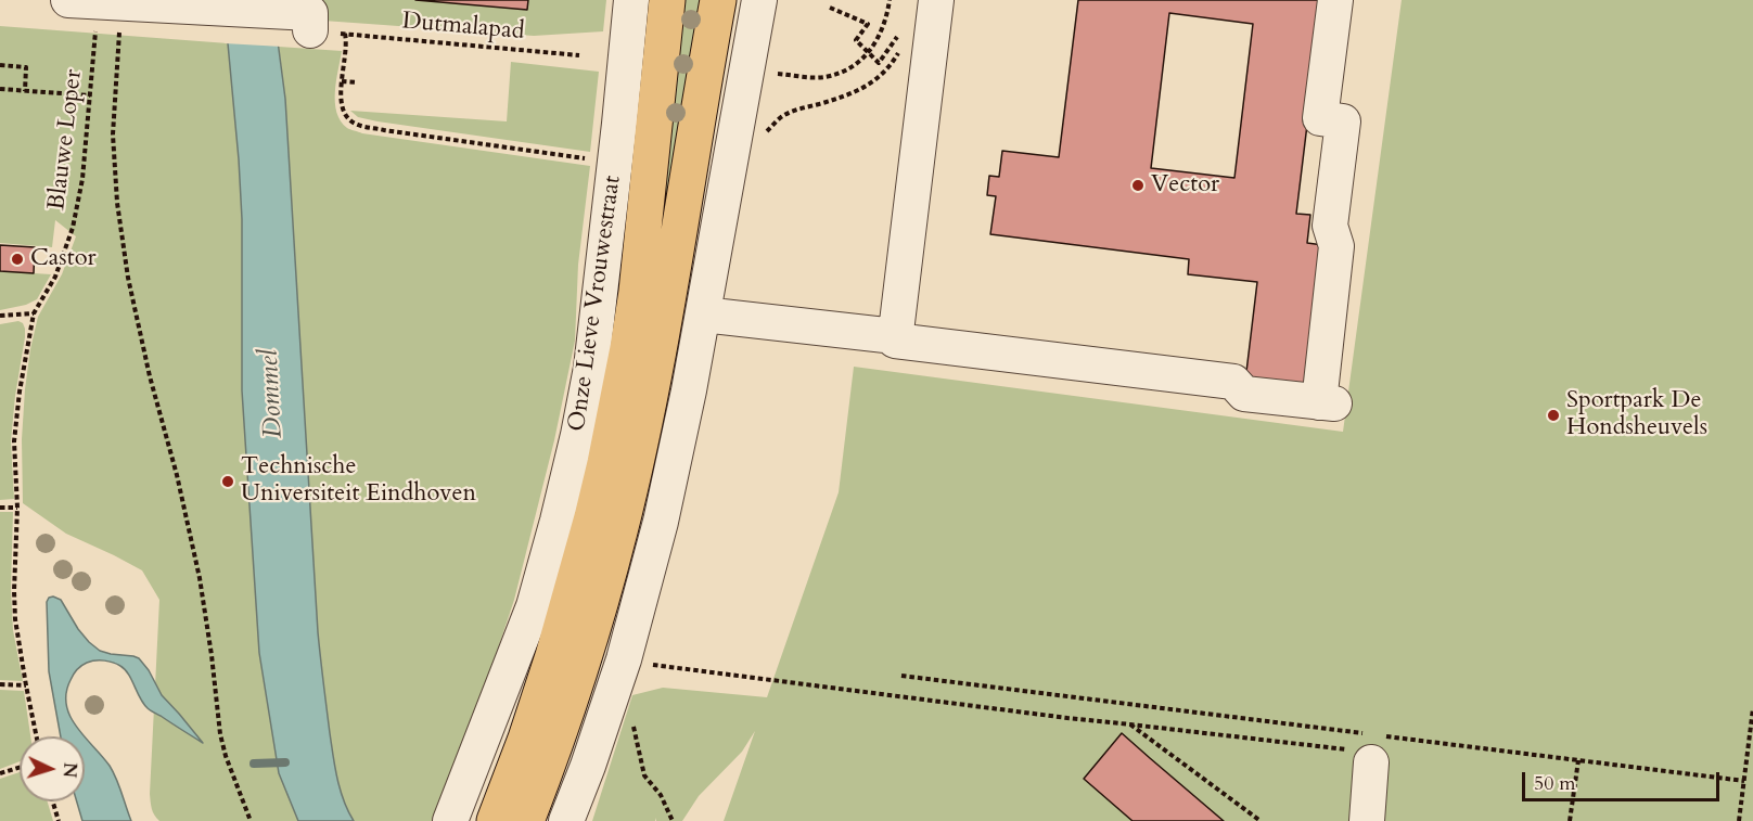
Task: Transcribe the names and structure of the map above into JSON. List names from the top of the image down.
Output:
{
  "streets": {
    "main road": ["Onze Lieve Vrouwestraat"],
    "path": ["Dutmalapad", "Blauwe Loper"]
  },
  "water": ["Dommel"],
  "places": [
    "Vector",
    "Castor",
    "Sportpark De Hondsheuvels",
    "Technische Universiteit Eindhoven"
  ],
  "scale_bar": "50 m",
  "north": "right"
}
